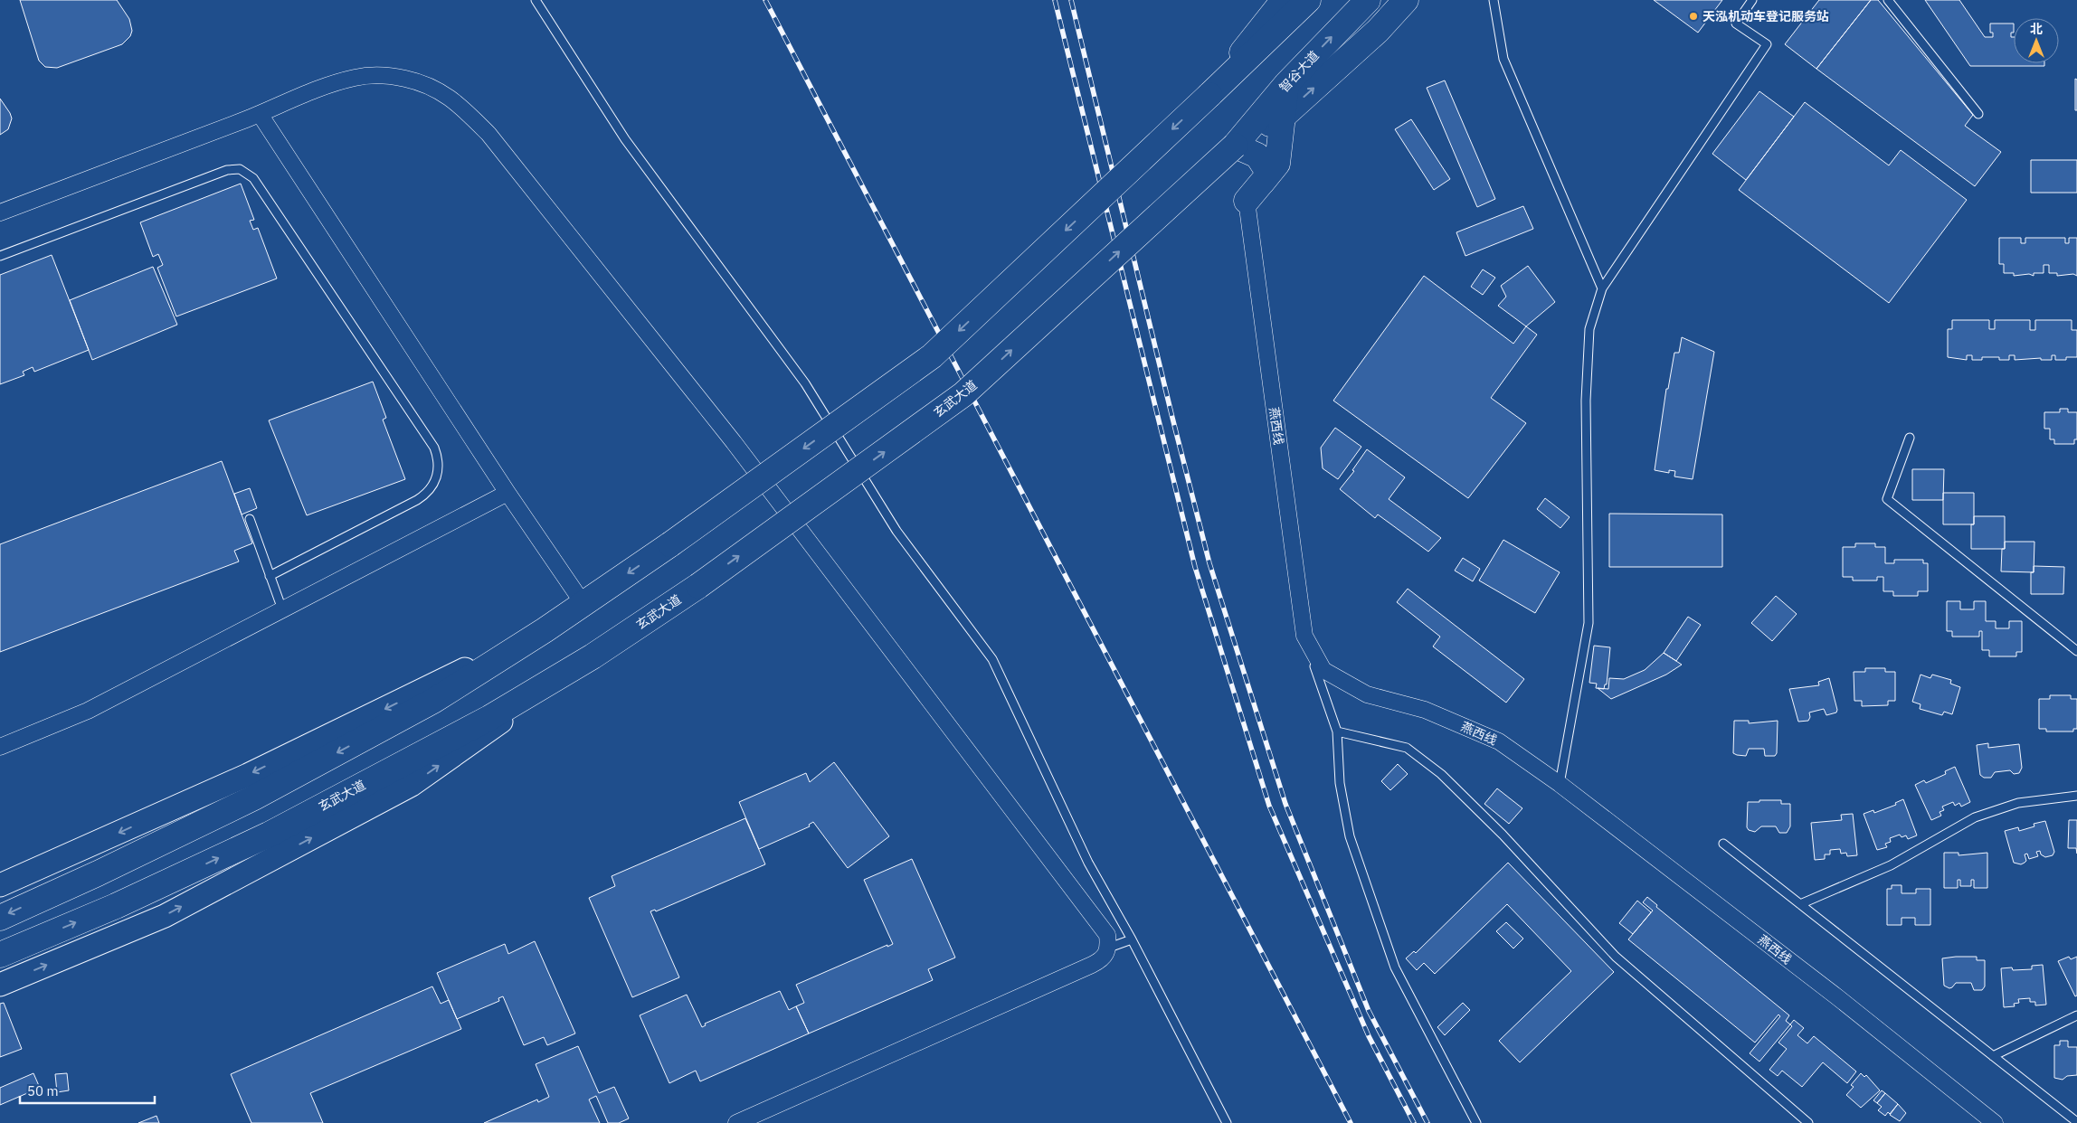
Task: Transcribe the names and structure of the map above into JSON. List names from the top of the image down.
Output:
{
  "streets": {
    "main road": ["智谷大道", "玄武大道"],
    "street": ["燕西线"]
  },
  "crossings": [
    ["智谷大道", "玄武大道"]
  ],
  "places": ["天泓机动车登记服务站"],
  "scale_bar": "50 m",
  "north": "top"
}
